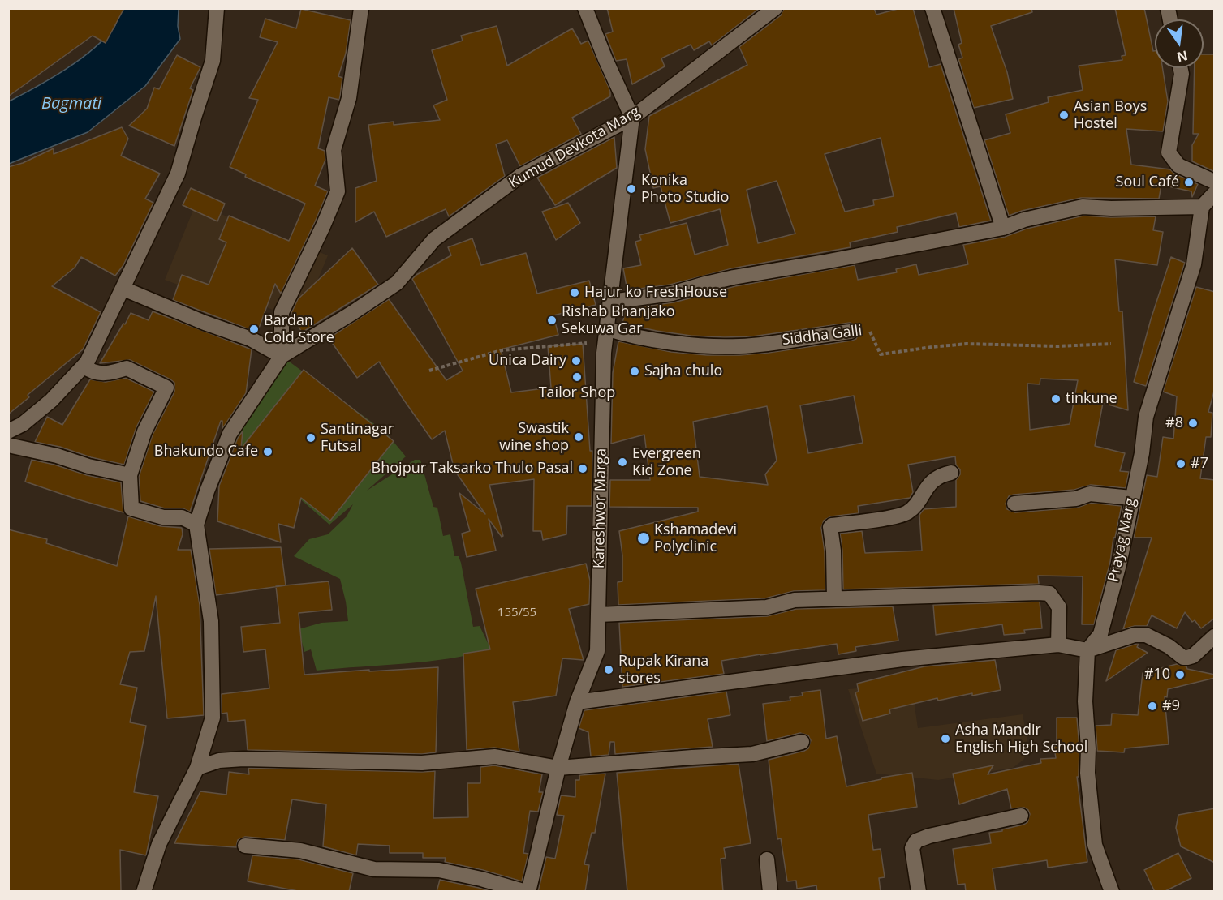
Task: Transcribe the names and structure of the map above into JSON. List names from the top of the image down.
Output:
{
  "streets": {
    "street": [
      "Kumud Devkota Marg",
      "Siddha Galli",
      "Kareshwor Marga",
      "Prayag Marg"
    ]
  },
  "crossings": [
    ["Kumud Devkota Marg", "Kareshwor Marga"],
    ["Siddha Galli", "Kareshwor Marga"]
  ],
  "water": ["Bagmati"],
  "places": [
    "Asian Boys Hostel",
    "Soul Café",
    "Konika Photo Studio",
    "Hajur ko FreshHouse",
    "Rishab Bhanjako Sekuwa Gar",
    "Bardan Cold Store",
    "Unica Dairy",
    "Sajha chulo",
    "Tailor Shop",
    "tinkune",
    "#8",
    "Swastik wine shop",
    "Santinagar Futsal",
    "Bhakundo Cafe",
    "Evergreen Kid Zone",
    "#7",
    "Bhojpur Taksarko Thulo Pasal",
    "Kshamadevi Polyclinic",
    "Rupak Kirana stores",
    "#10",
    "#9",
    "Asha Mandir English High School"
  ],
  "house_numbers": ["155/55"],
  "north": "bottom"
}
